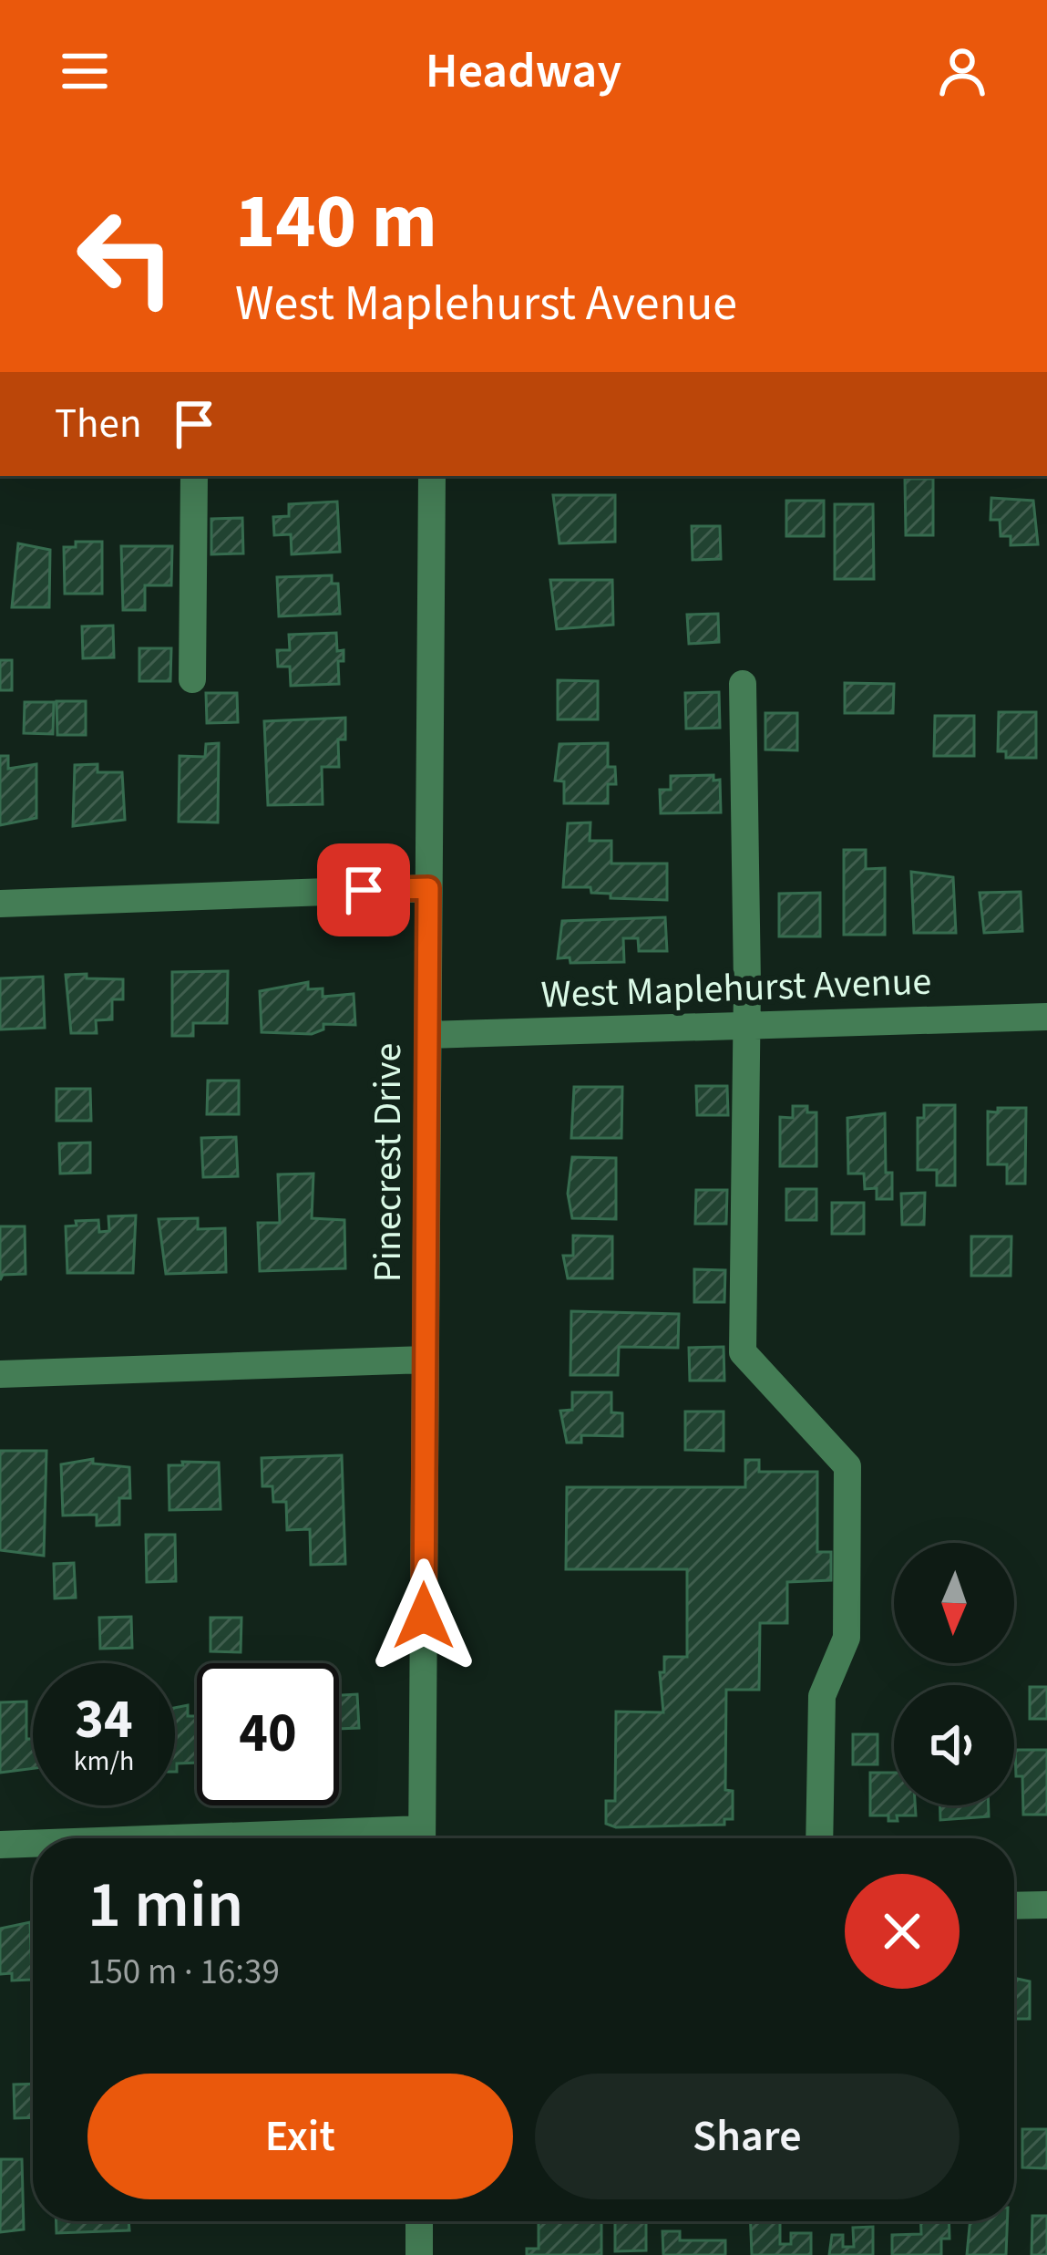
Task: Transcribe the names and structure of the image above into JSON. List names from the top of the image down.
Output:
{
  "streets": {
    "street": ["West Maplehurst Avenue", "Pinecrest Drive"]
  },
  "crossings": [
    ["West Maplehurst Avenue", "Pinecrest Drive"]
  ],
  "north": "bottom",
  "page": {
    "header": "Headway",
    "turn": ["140 m", "West Maplehurst Avenue"],
    "then": "Then",
    "speed": "34 km/h",
    "limit": "40",
    "heading": ["1 min", "150 m · 16:39"],
    "buttons": ["Exit", "Share"]
  }
}
